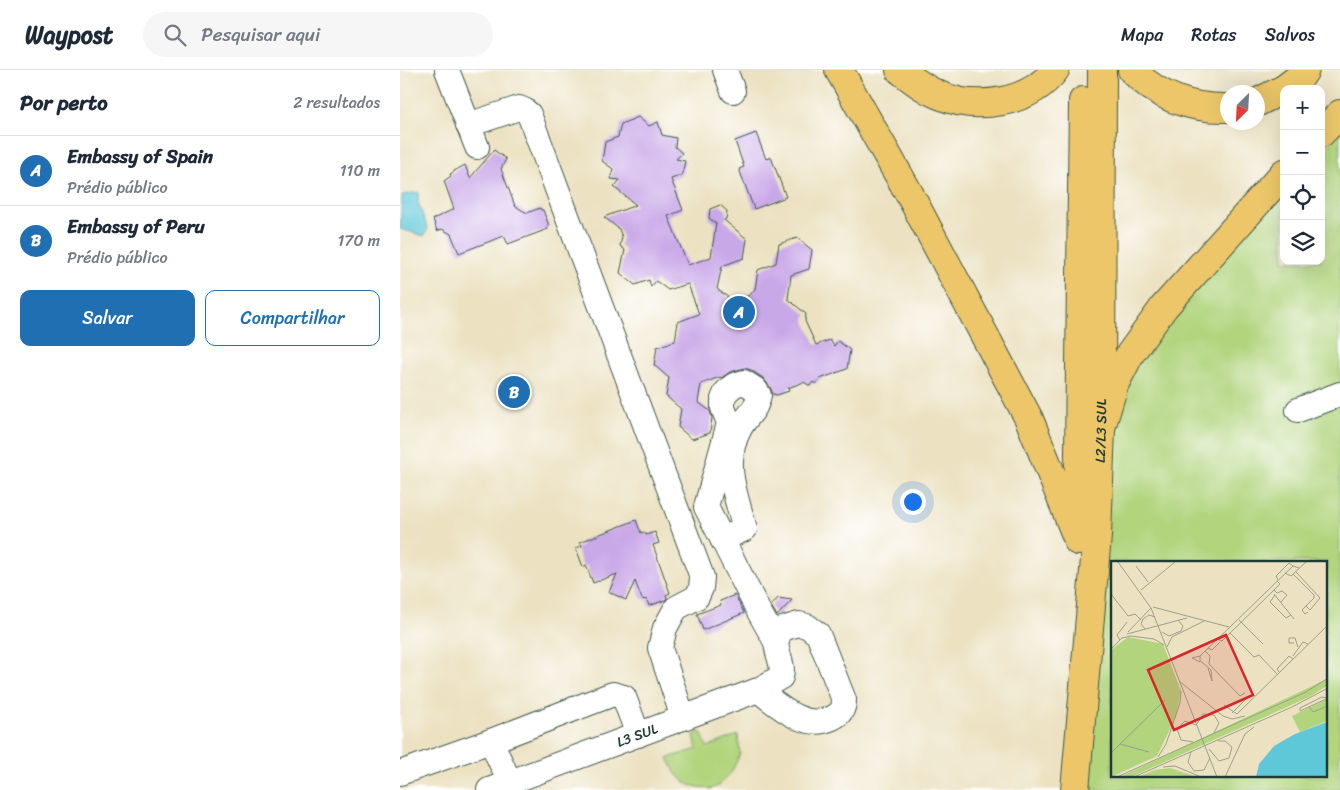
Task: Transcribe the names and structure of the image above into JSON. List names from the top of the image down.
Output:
{
  "streets": {
    "main road": ["L2/L3 SUL"],
    "street": ["L3 SUL"]
  },
  "north": "bottom left",
  "page": {
    "header": "Waypost",
    "search": "Pesquisar aqui",
    "nav": ["Mapa", "Rotas", "Salvos"],
    "heading": ["Por perto", "2 resultados"],
    "map_buttons": ["+", "−"],
    "list": [
      {
        "mark": "A",
        "name": "Embassy of Spain",
        "note": "Prédio público",
        "value": "110 m"
      },
      {
        "mark": "B",
        "name": "Embassy of Peru",
        "note": "Prédio público",
        "value": "170 m"
      }
    ],
    "buttons": ["Salvar", "Compartilhar"],
    "pins": ["A", "B"]
  }
}
